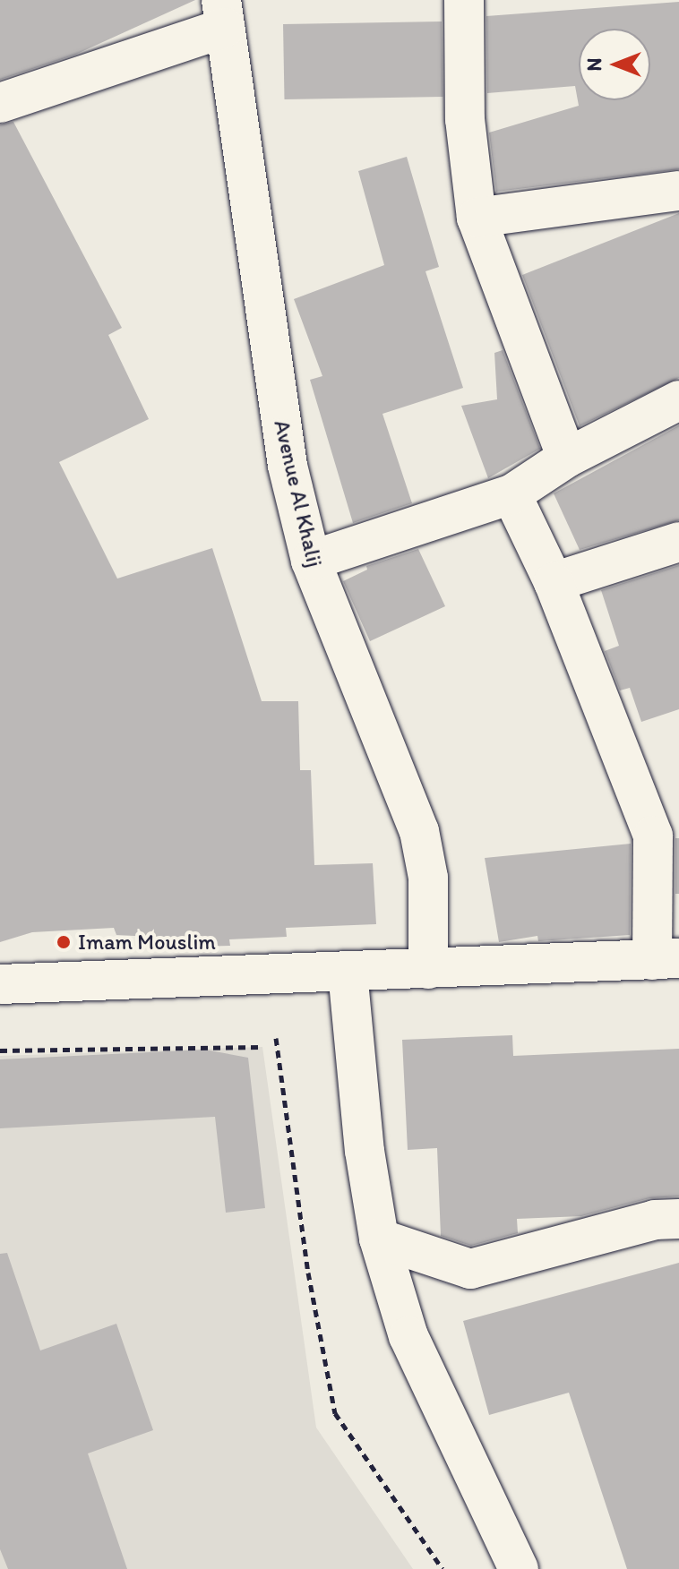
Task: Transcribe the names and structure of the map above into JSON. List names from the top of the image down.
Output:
{
  "streets": {
    "street": ["Avenue Al Khalij"]
  },
  "places": ["Imam Mouslim"],
  "north": "left"
}
